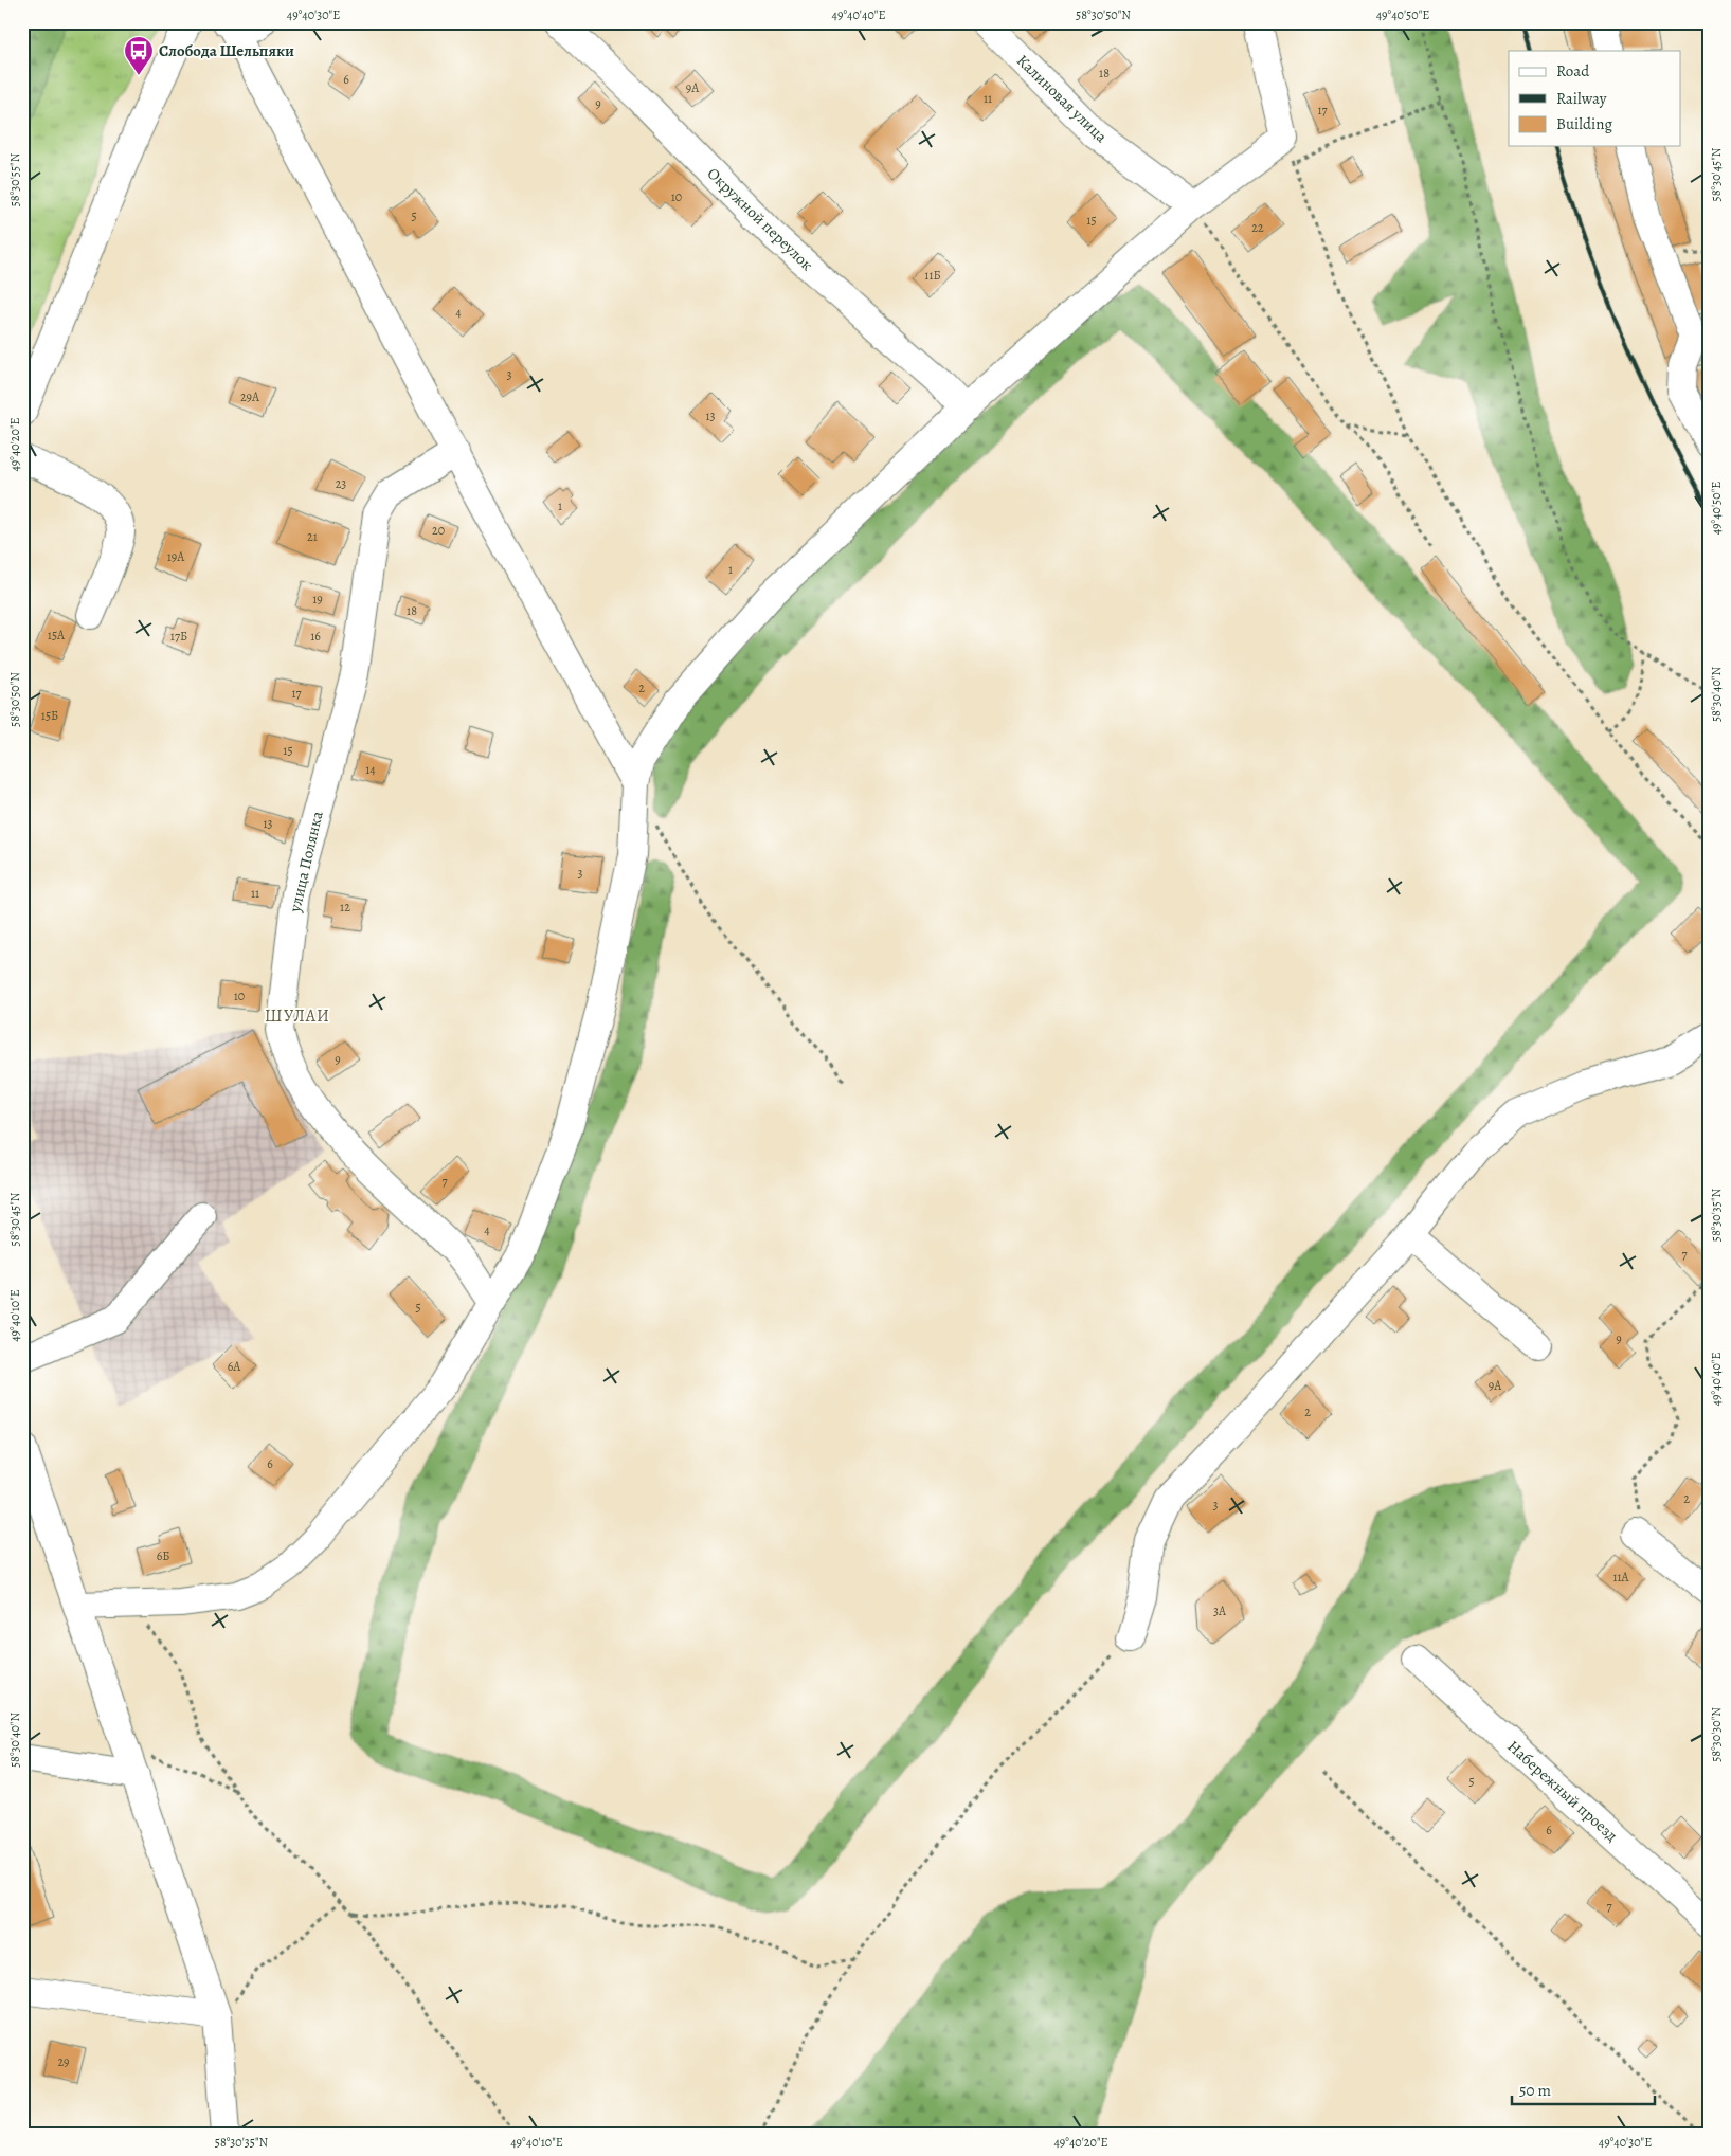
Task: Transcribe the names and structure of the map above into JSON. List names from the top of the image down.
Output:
{
  "streets": {
    "street": [
      "Калиновая улица",
      "Окружной переулок",
      "улица Полянка",
      "Набережный проезд"
    ]
  },
  "districts": ["ШУЛАИ"],
  "places": {
    "bus stop": ["Слобода Шельпяки"]
  },
  "house_numbers": [
    "18",
    "6",
    "9А",
    "11",
    "9",
    "17",
    "10",
    "5",
    "15",
    "22",
    "11Б",
    "4",
    "3",
    "29А",
    "13",
    "23",
    "1",
    "20",
    "21",
    "19А",
    "1",
    "19",
    "18",
    "15А",
    "17Б",
    "16",
    "2",
    "17",
    "15Б",
    "15",
    "14",
    "13",
    "3",
    "11",
    "12",
    "10",
    "9",
    "7",
    "4",
    "7",
    "5",
    "9",
    "6А",
    "9А",
    "2",
    "6",
    "2",
    "3",
    "6Б",
    "11А",
    "3А",
    "5",
    "6",
    "7",
    "29"
  ],
  "legend": ["Road", "Railway", "Building"],
  "scale_bar": "50 m",
  "coordinates": [
    "49°40'30\"E",
    "49°40'40\"E",
    "58°30'50\"N",
    "49°40'50\"E",
    "58°30'45\"N",
    "58°30'55\"N",
    "49°40'20\"E",
    "58°30'40\"N",
    "58°30'35\"N",
    "49°40'10\"E",
    "58°30'30\"N"
  ]
}
